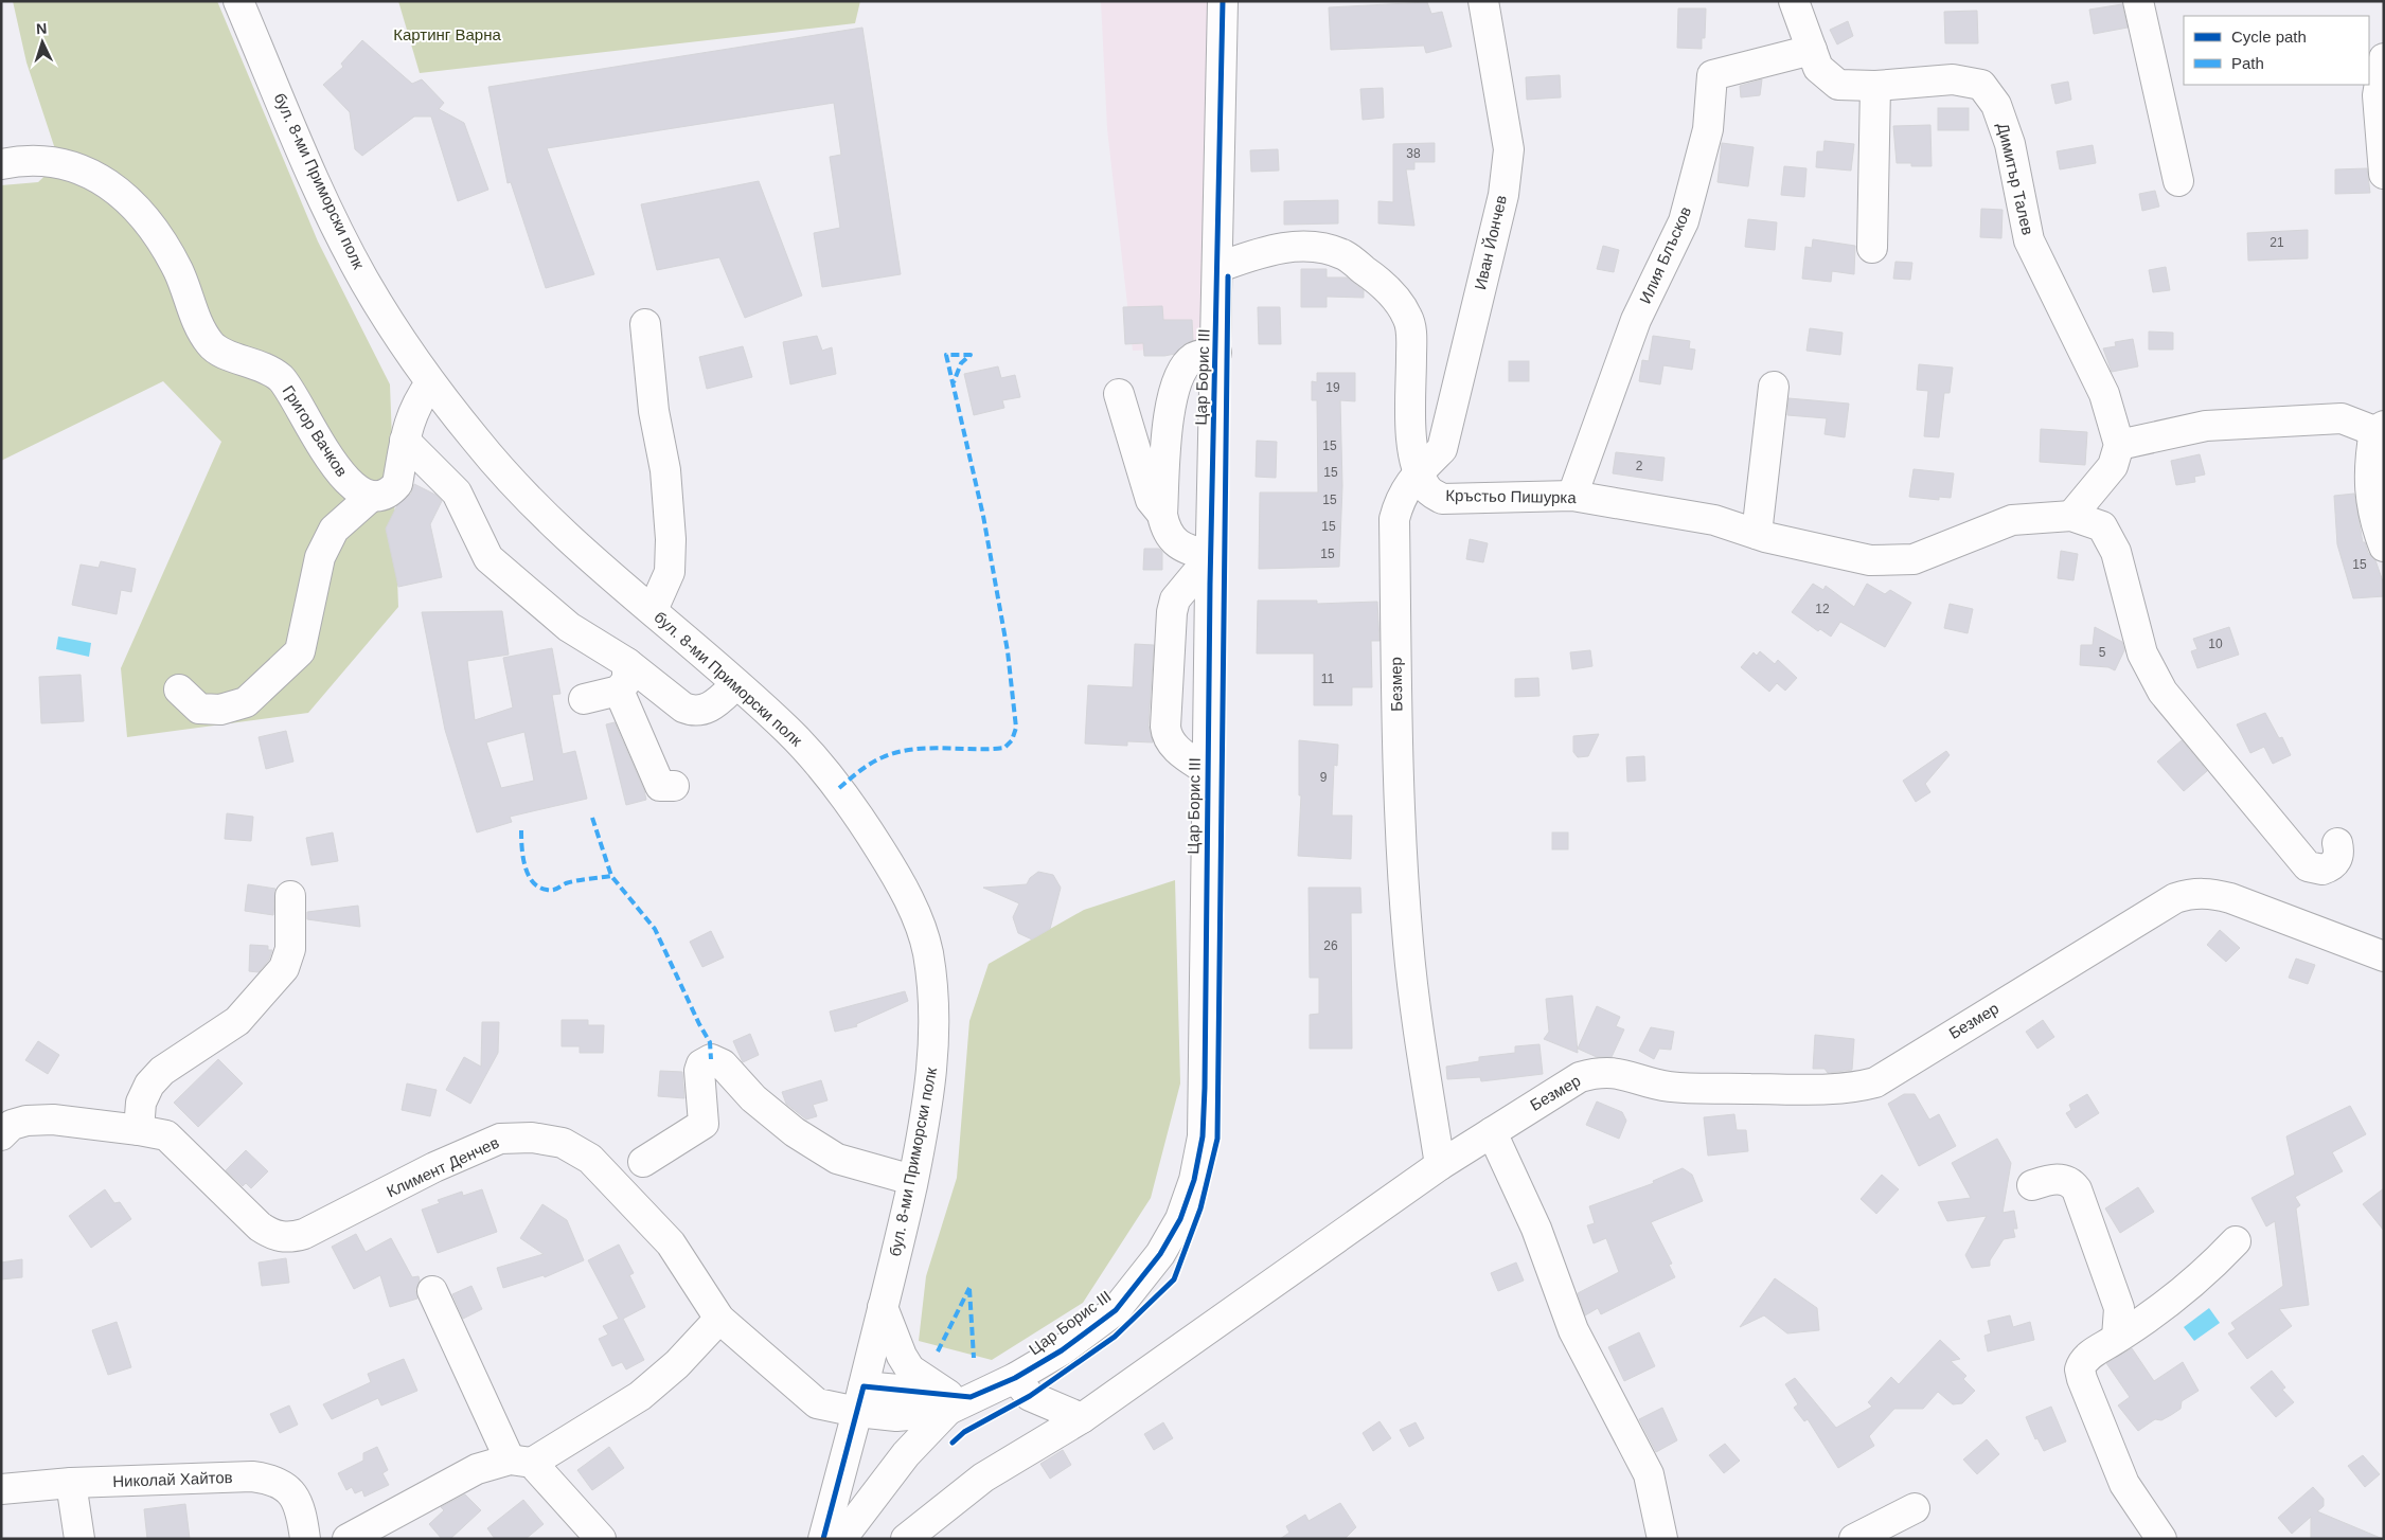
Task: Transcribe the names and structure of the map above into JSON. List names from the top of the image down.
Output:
{
  "streets": {
    "street": [
      "Димитър Талев",
      "бул. 8-ми Приморски полк",
      "Иван Йончев",
      "Илия Блъсков",
      "Цар Борис III",
      "Григор Вачков",
      "Кръстьо Пишурка",
      "Безмер",
      "Климент Денчев",
      "Николай Хайтов"
    ]
  },
  "crossings": [
    ["Димитър Талев", "Илия Блъсков"],
    ["бул. 8-ми Приморски полк", "Цар Борис III"],
    ["бул. 8-ми Приморски полк", "Климент Денчев"],
    ["Иван Йончев", "Кръстьо Пишурка"],
    ["Иван Йончев", "Безмер"],
    ["Илия Блъсков", "Кръстьо Пишурка"],
    ["Цар Борис III", "Кръстьо Пишурка"],
    ["Цар Борис III", "Климент Денчев"],
    ["Кръстьо Пишурка", "Безмер"]
  ],
  "parks": ["Картинг Варна"],
  "house_numbers": [
    "38",
    "21",
    "19",
    "15",
    "2",
    "15",
    "15",
    "15",
    "15",
    "15",
    "12",
    "10",
    "5",
    "11",
    "9",
    "26"
  ],
  "legend": ["Cycle path", "Path"],
  "north": "top"
}
